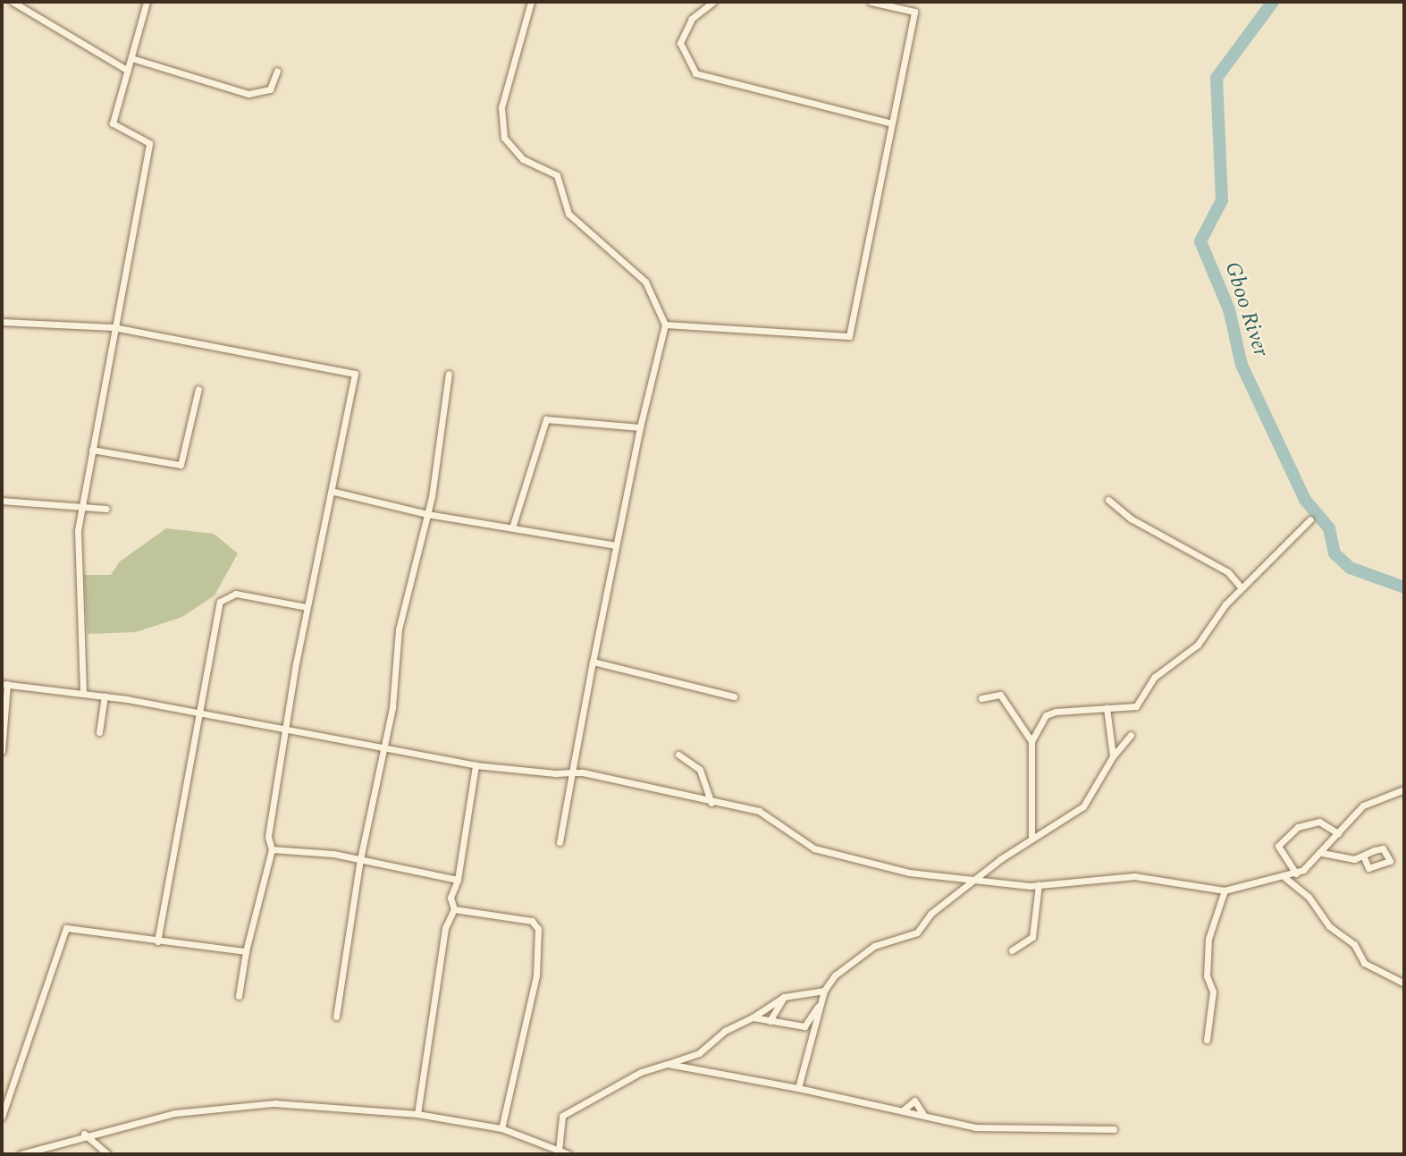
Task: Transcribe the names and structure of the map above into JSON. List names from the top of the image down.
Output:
{
  "water": ["Gboo River"]
}
